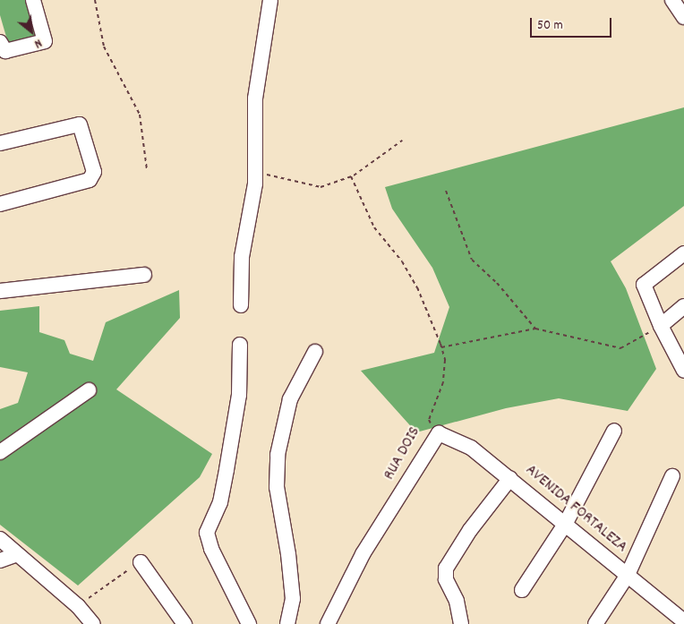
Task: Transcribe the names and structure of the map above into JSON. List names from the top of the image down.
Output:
{
  "streets": {
    "street": ["RUA DOIS", "AVENIDA FORTALEZA"]
  },
  "crossings": [
    ["RUA DOIS", "AVENIDA FORTALEZA"]
  ],
  "scale_bar": "50 m",
  "north": "bottom right"
}
